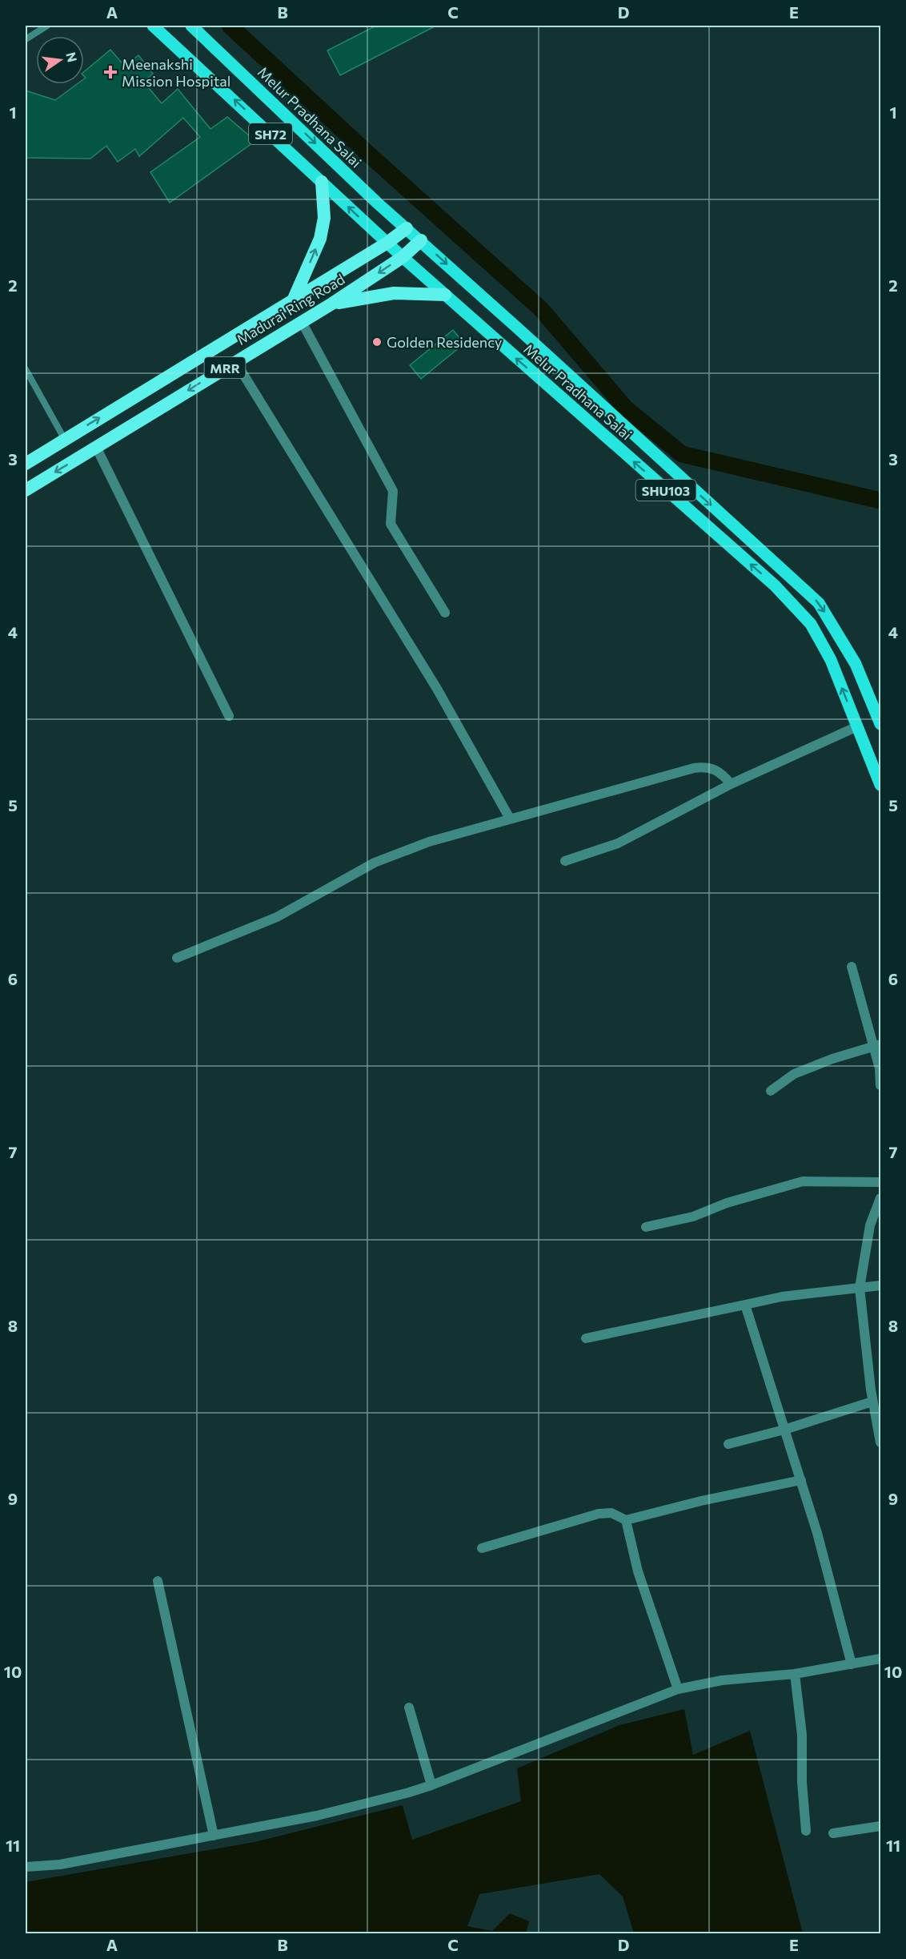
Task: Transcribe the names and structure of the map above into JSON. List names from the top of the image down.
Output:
{
  "streets": {
    "highway": ["Madurai Ring Road", "MRR"],
    "main road": ["Melur Pradhana Salai", "SH72", "SHU103"]
  },
  "crossings": [
    ["Melur Pradhana Salai", "Madurai Ring Road"]
  ],
  "places": {
    "health": ["Meenakshi Mission Hospital"],
    "other": ["Golden Residency"]
  },
  "north": "right",
  "grid": {
    "columns": [
      "A",
      "B",
      "C",
      "D",
      "E"
    ],
    "rows": [
      "1",
      "2",
      "3",
      "4",
      "5",
      "6",
      "7",
      "8",
      "9",
      "10",
      "11"
    ]
  }
}
